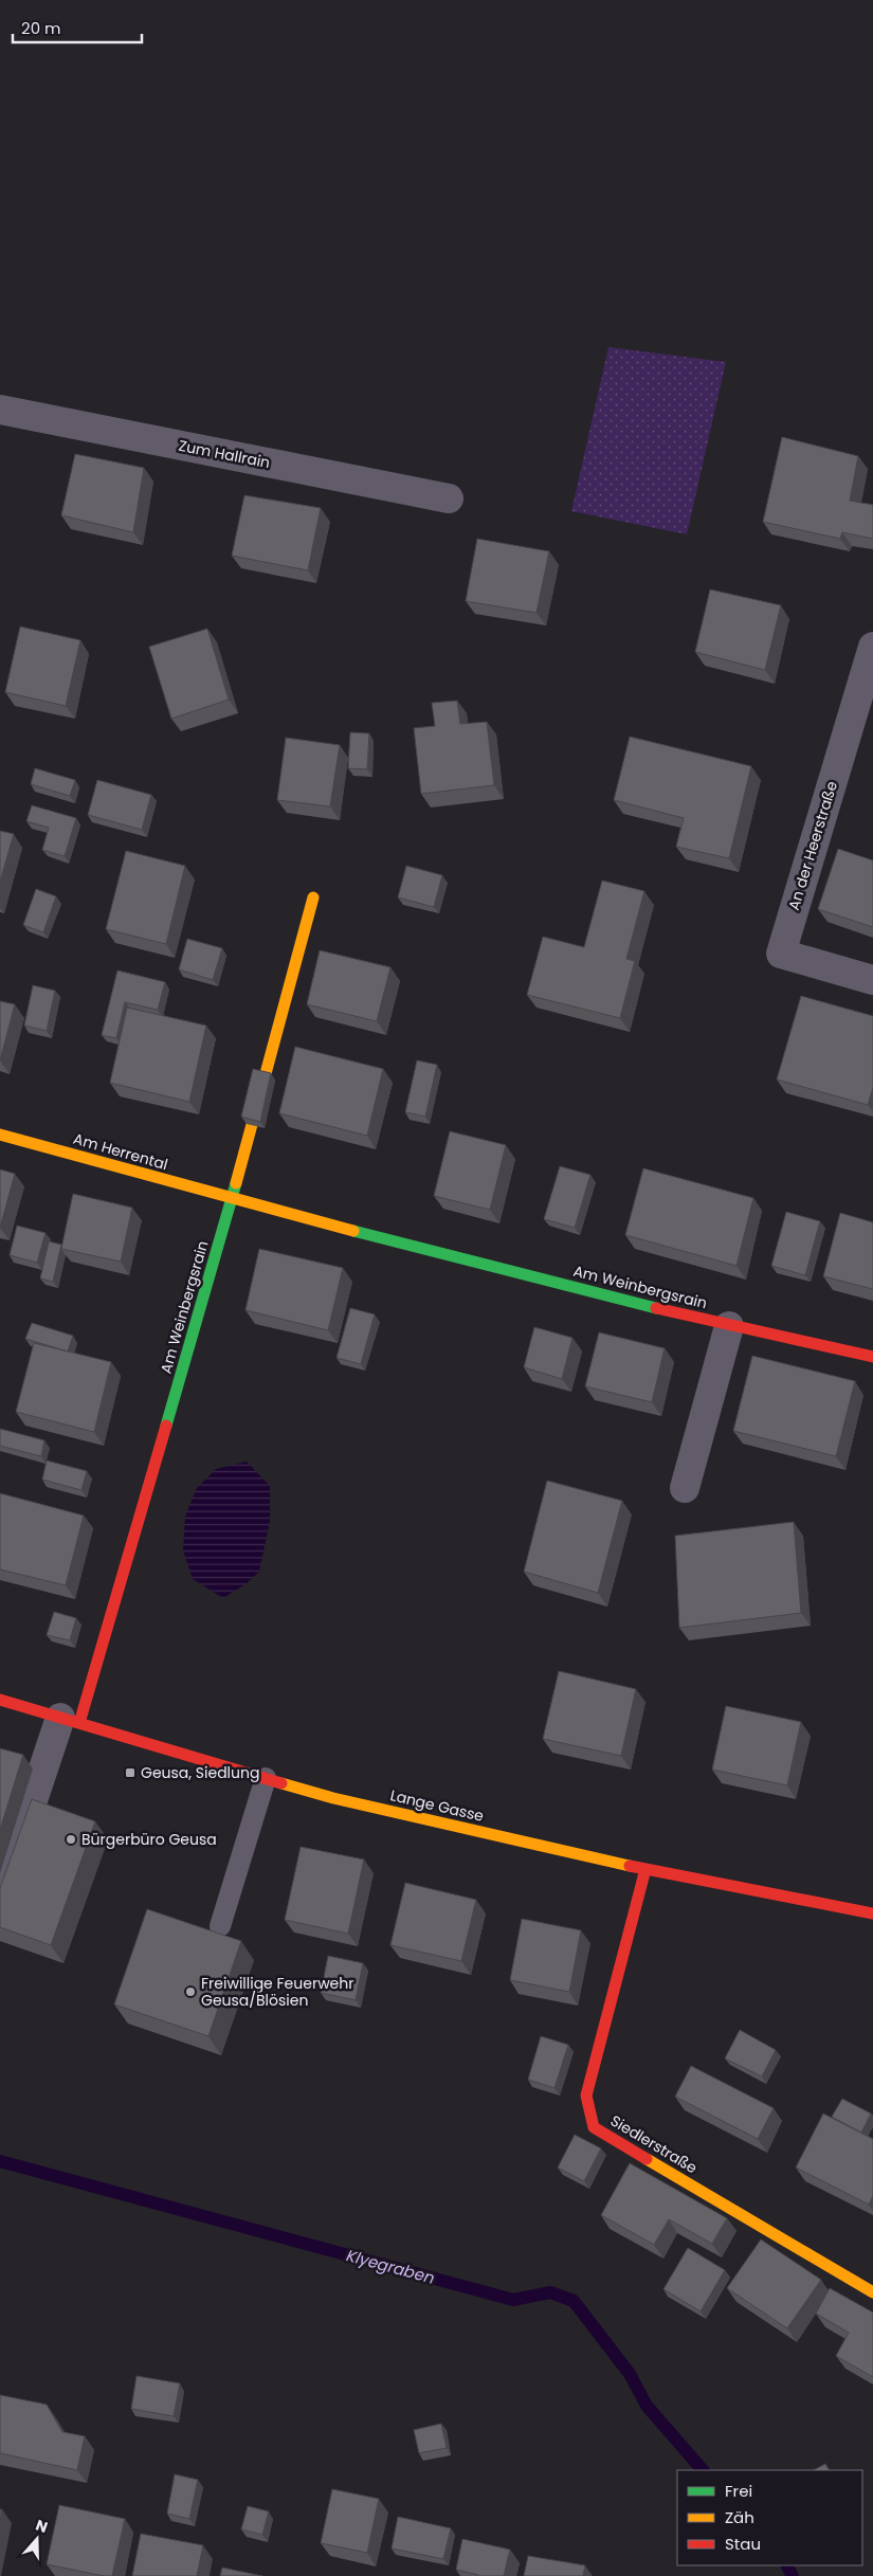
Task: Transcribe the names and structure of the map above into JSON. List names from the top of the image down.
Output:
{
  "streets": {
    "street": [
      "Zum Hallrain",
      "An der Heerstraße",
      "Am Herrental",
      "Am Weinbergsrain",
      "Lange Gasse",
      "Siedlerstraße"
    ]
  },
  "crossings": [
    ["Am Herrental", "Am Weinbergsrain"],
    ["Am Weinbergsrain", "Lange Gasse"],
    ["Lange Gasse", "Siedlerstraße"]
  ],
  "water": ["Klyegraben"],
  "places": {
    "transit": ["Geusa, Siedlung"],
    "other": ["Bürgerbüro Geusa", "Freiwillige Feuerwehr Geusa/Blösien"]
  },
  "legend": ["Frei", "Zäh", "Stau"],
  "scale_bar": "20 m",
  "north": "top"
}
